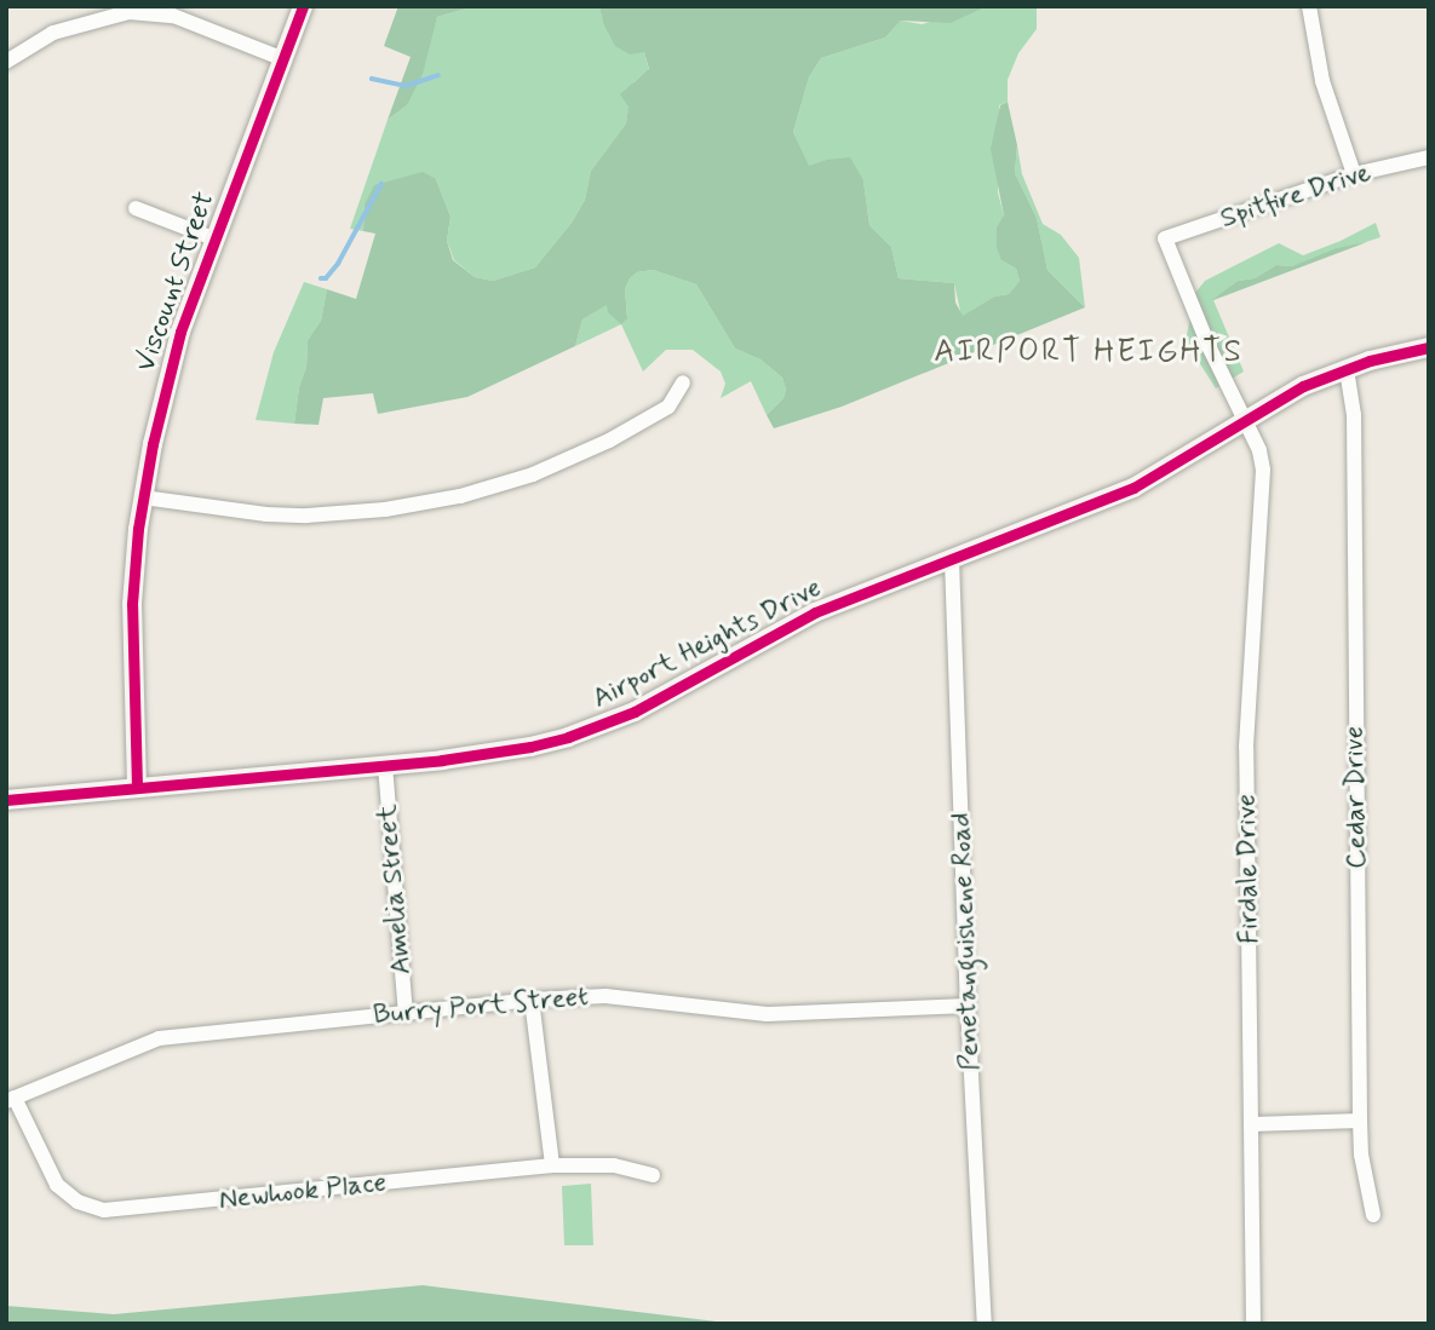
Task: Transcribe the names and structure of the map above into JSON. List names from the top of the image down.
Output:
{
  "streets": {
    "street": [
      "Spitfire Drive",
      "Viscount Street",
      "Airport Heights Drive",
      "Cedar Drive",
      "Firdale Drive",
      "Amelia Street",
      "Penetanguishene Road",
      "Burry Port Street",
      "Newhook Place"
    ]
  },
  "crossings": [
    ["Spitfire Drive", "Firdale Drive"],
    ["Viscount Street", "Airport Heights Drive"],
    ["Airport Heights Drive", "Cedar Drive"],
    ["Airport Heights Drive", "Firdale Drive"],
    ["Airport Heights Drive", "Amelia Street"],
    ["Airport Heights Drive", "Penetanguishene Road"],
    ["Amelia Street", "Burry Port Street"],
    ["Penetanguishene Road", "Burry Port Street"],
    ["Burry Port Street", "Newhook Place"]
  ],
  "districts": ["AIRPORT HEIGHTS"]
}
